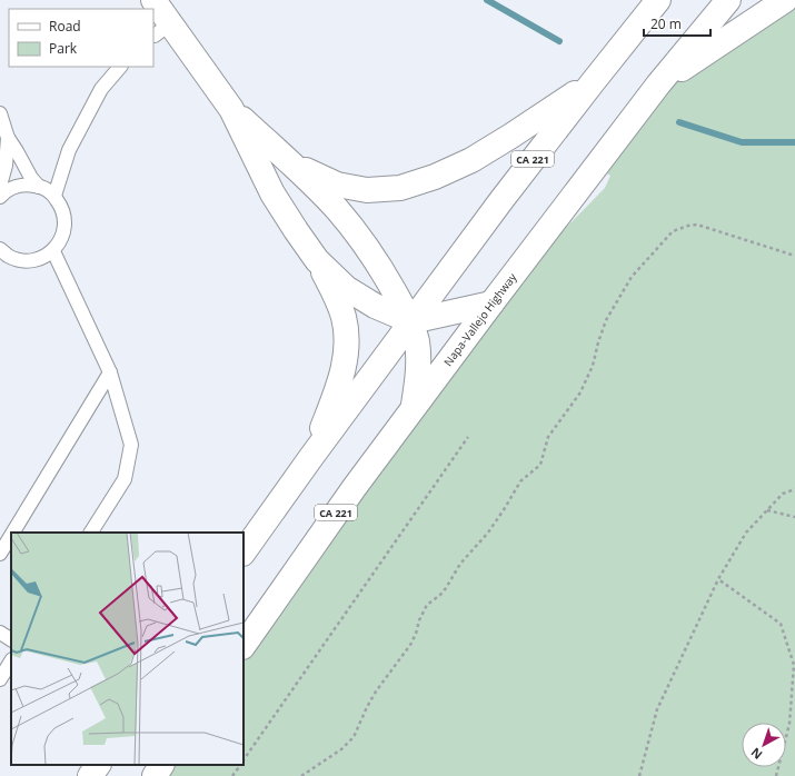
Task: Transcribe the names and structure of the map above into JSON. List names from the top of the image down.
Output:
{
  "streets": {
    "main road": ["CA 221", "Napa-Vallejo Highway"]
  },
  "legend": ["Road", "Park"],
  "scale_bar": "20 m",
  "north": "bottom left"
}
